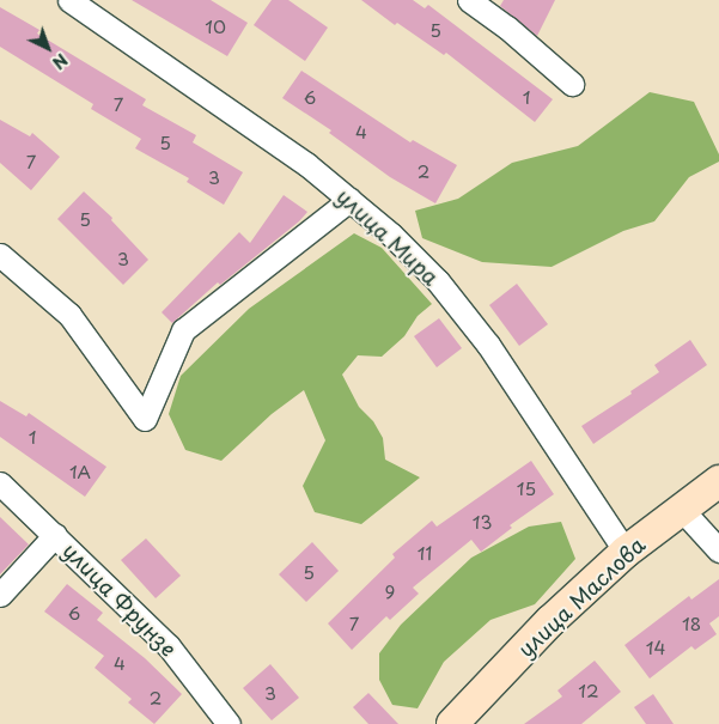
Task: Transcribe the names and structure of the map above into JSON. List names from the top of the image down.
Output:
{
  "streets": {
    "main road": ["улица Маслова"],
    "street": ["улица Мира", "улица Фрунзе"]
  },
  "crossings": [
    ["улица Мира", "улица Маслова"]
  ],
  "house_numbers": [
    "10",
    "5",
    "6",
    "1",
    "7",
    "4",
    "5",
    "7",
    "2",
    "3",
    "5",
    "3",
    "1",
    "1А",
    "15",
    "13",
    "11",
    "5",
    "9",
    "6",
    "7",
    "18",
    "14",
    "4",
    "12",
    "3",
    "2"
  ],
  "north": "bottom right"
}
